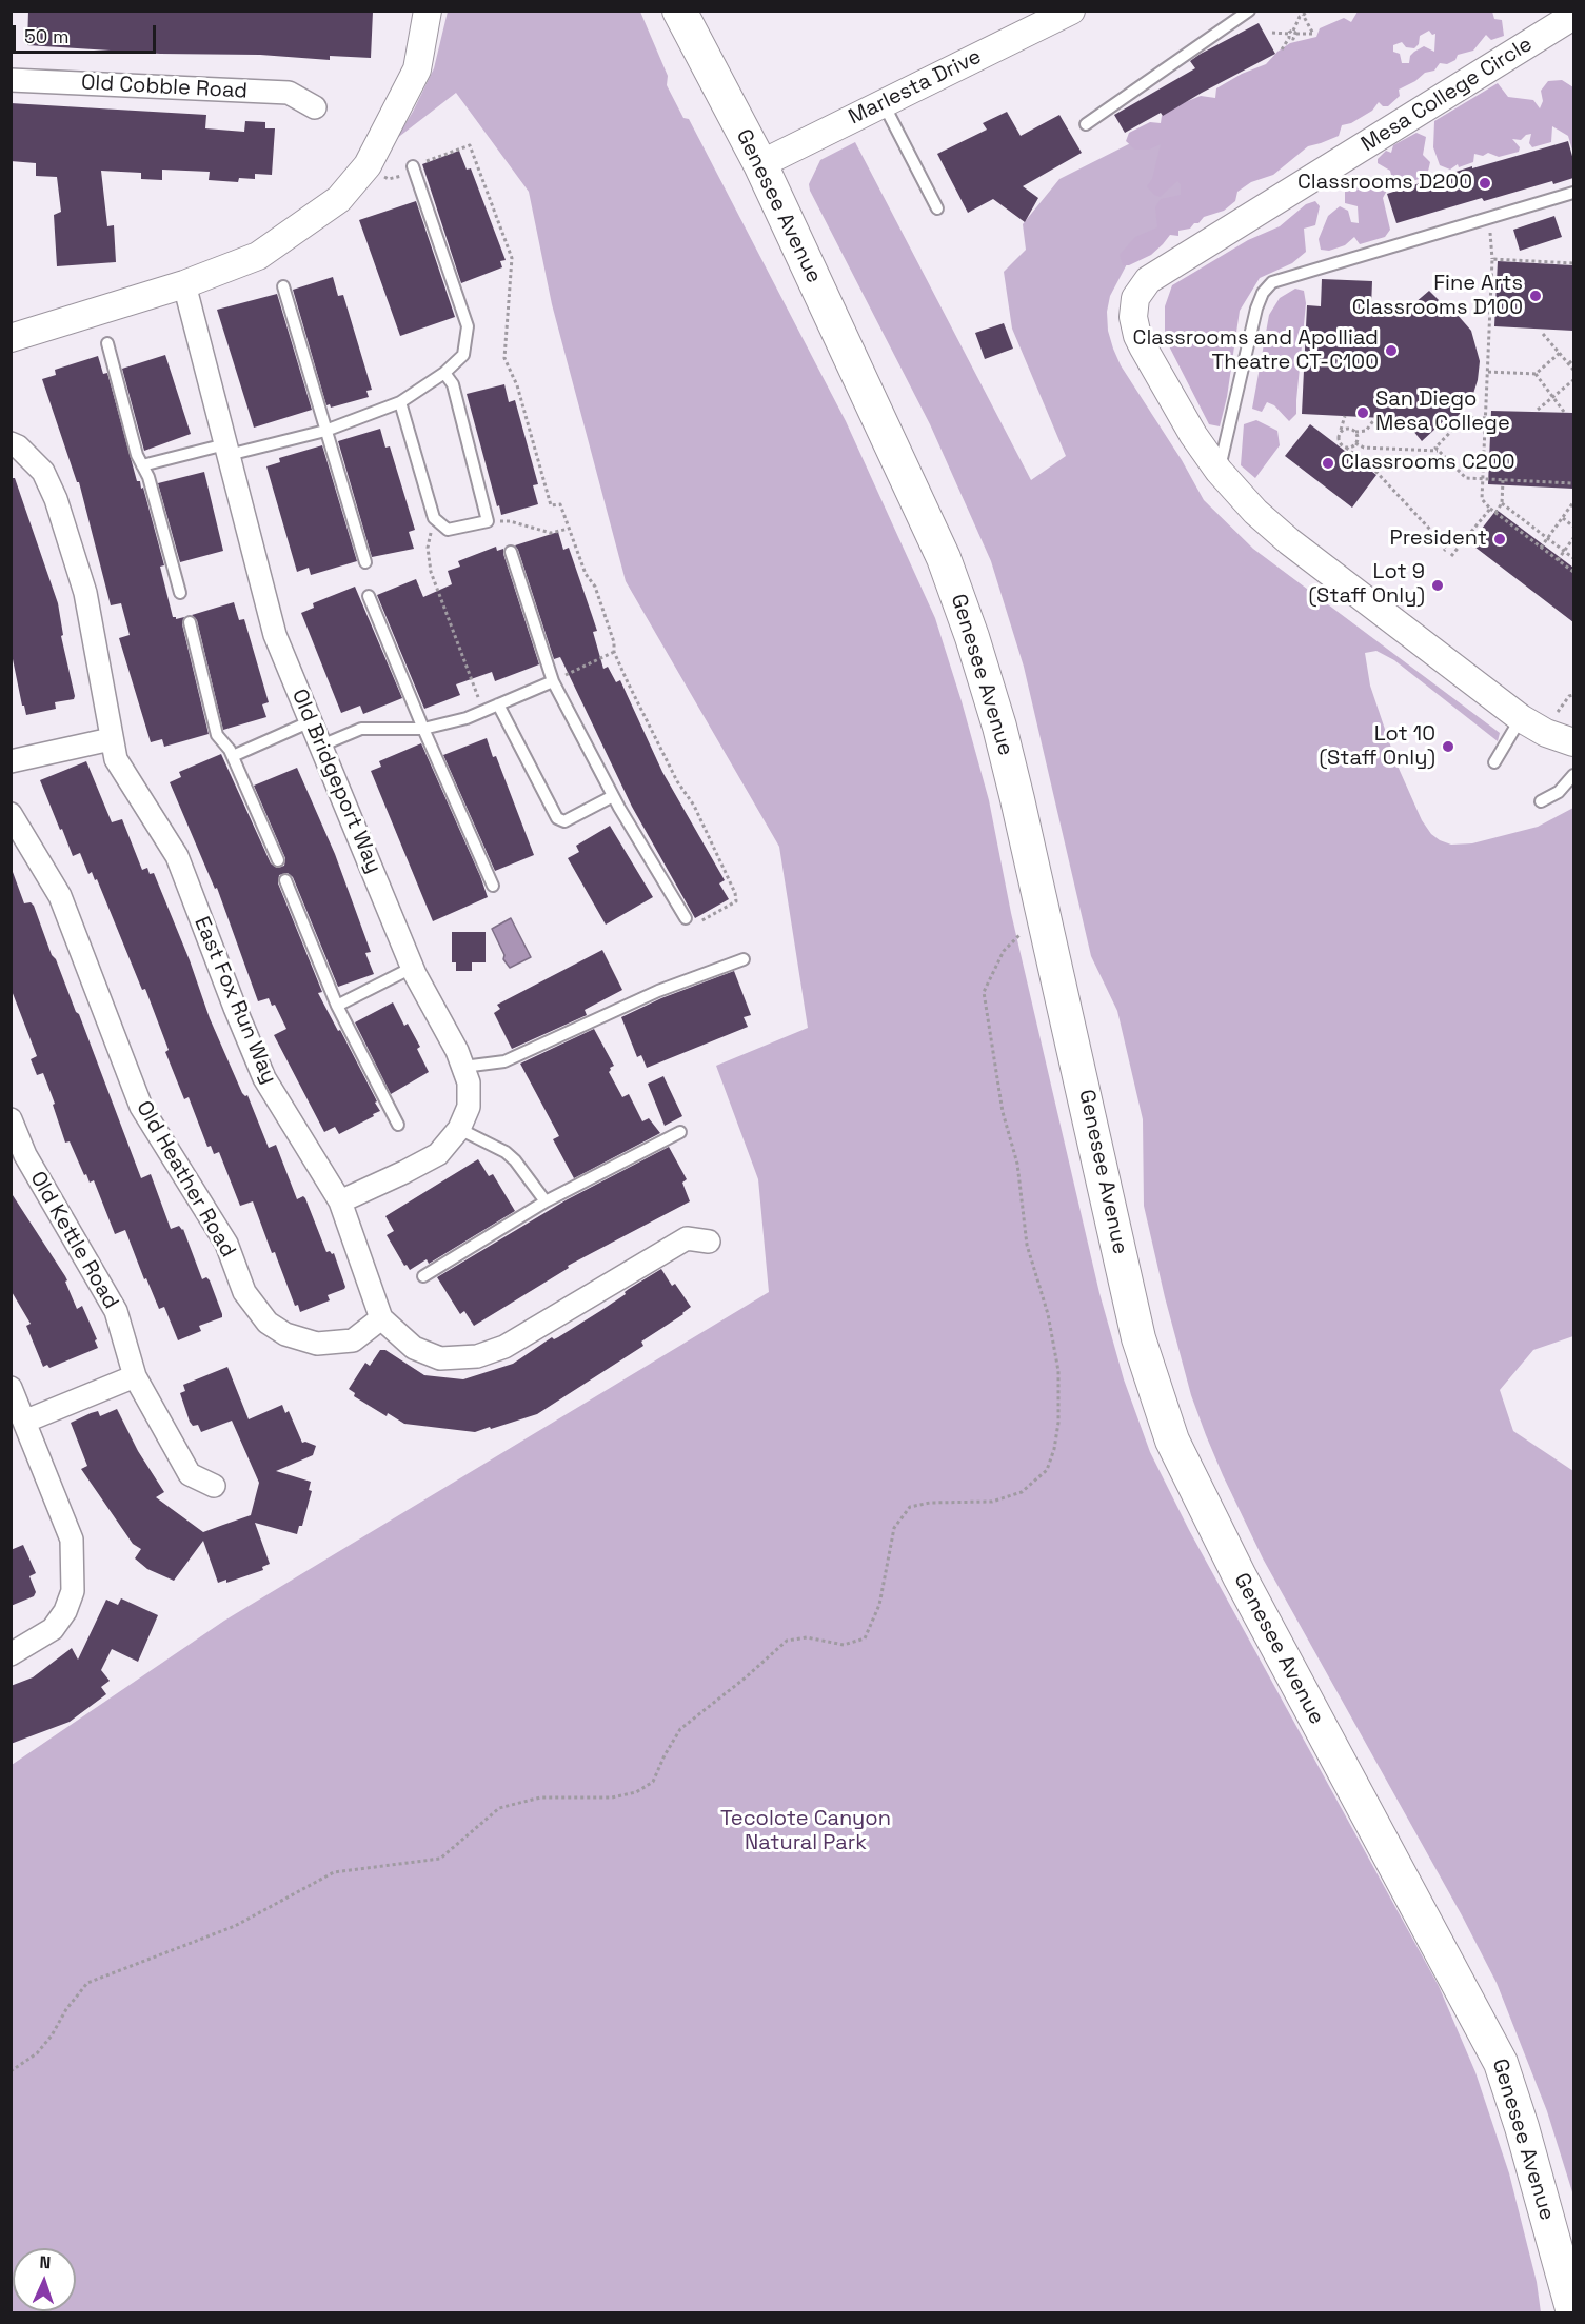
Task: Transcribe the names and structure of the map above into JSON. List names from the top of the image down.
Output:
{
  "streets": {
    "main road": ["Genesee Avenue"],
    "street": [
      "Old Cobble Road",
      "Marlesta Drive",
      "Mesa College Circle",
      "Old Bridgeport Way",
      "East Fox Run Way",
      "Old Heather Road",
      "Old Kettle Road"
    ]
  },
  "crossings": [
    ["Marlesta Drive", "Genesee Avenue"],
    ["Old Bridgeport Way", "East Fox Run Way"],
    ["East Fox Run Way", "Old Heather Road"]
  ],
  "parks": ["Tecolote Canyon Natural Park"],
  "places": [
    "Classrooms D200",
    "Fine Arts Classrooms D100",
    "Classrooms and Apolliad Theatre CT-C100",
    "San Diego Mesa College",
    "Classrooms C200",
    "President",
    "Lot 9 (Staff Only)",
    "Lot 10 (Staff Only)"
  ],
  "scale_bar": "50 m",
  "north": "top"
}
